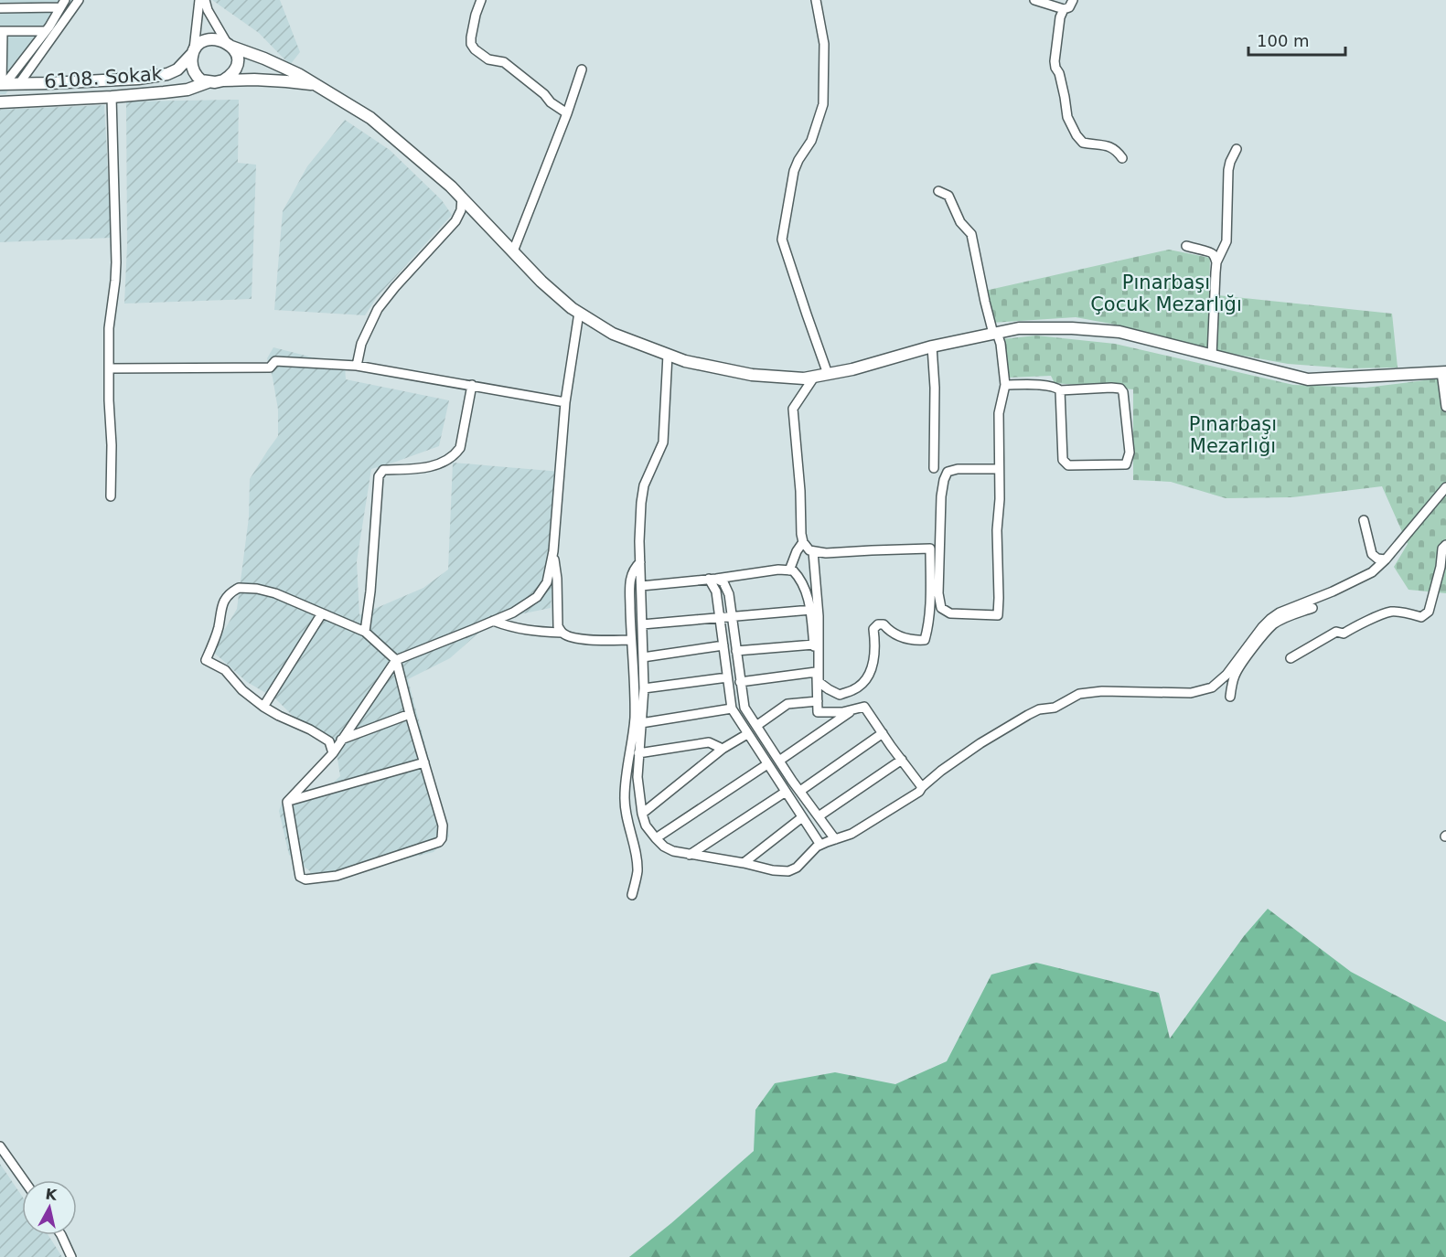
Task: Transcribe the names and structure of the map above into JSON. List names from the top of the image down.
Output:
{
  "streets": {
    "main road": ["6108. Sokak"]
  },
  "parks": ["Pınarbaşı Çocuk Mezarlığı", "Pınarbaşı Mezarlığı"],
  "scale_bar": "100 m",
  "north": "top"
}
